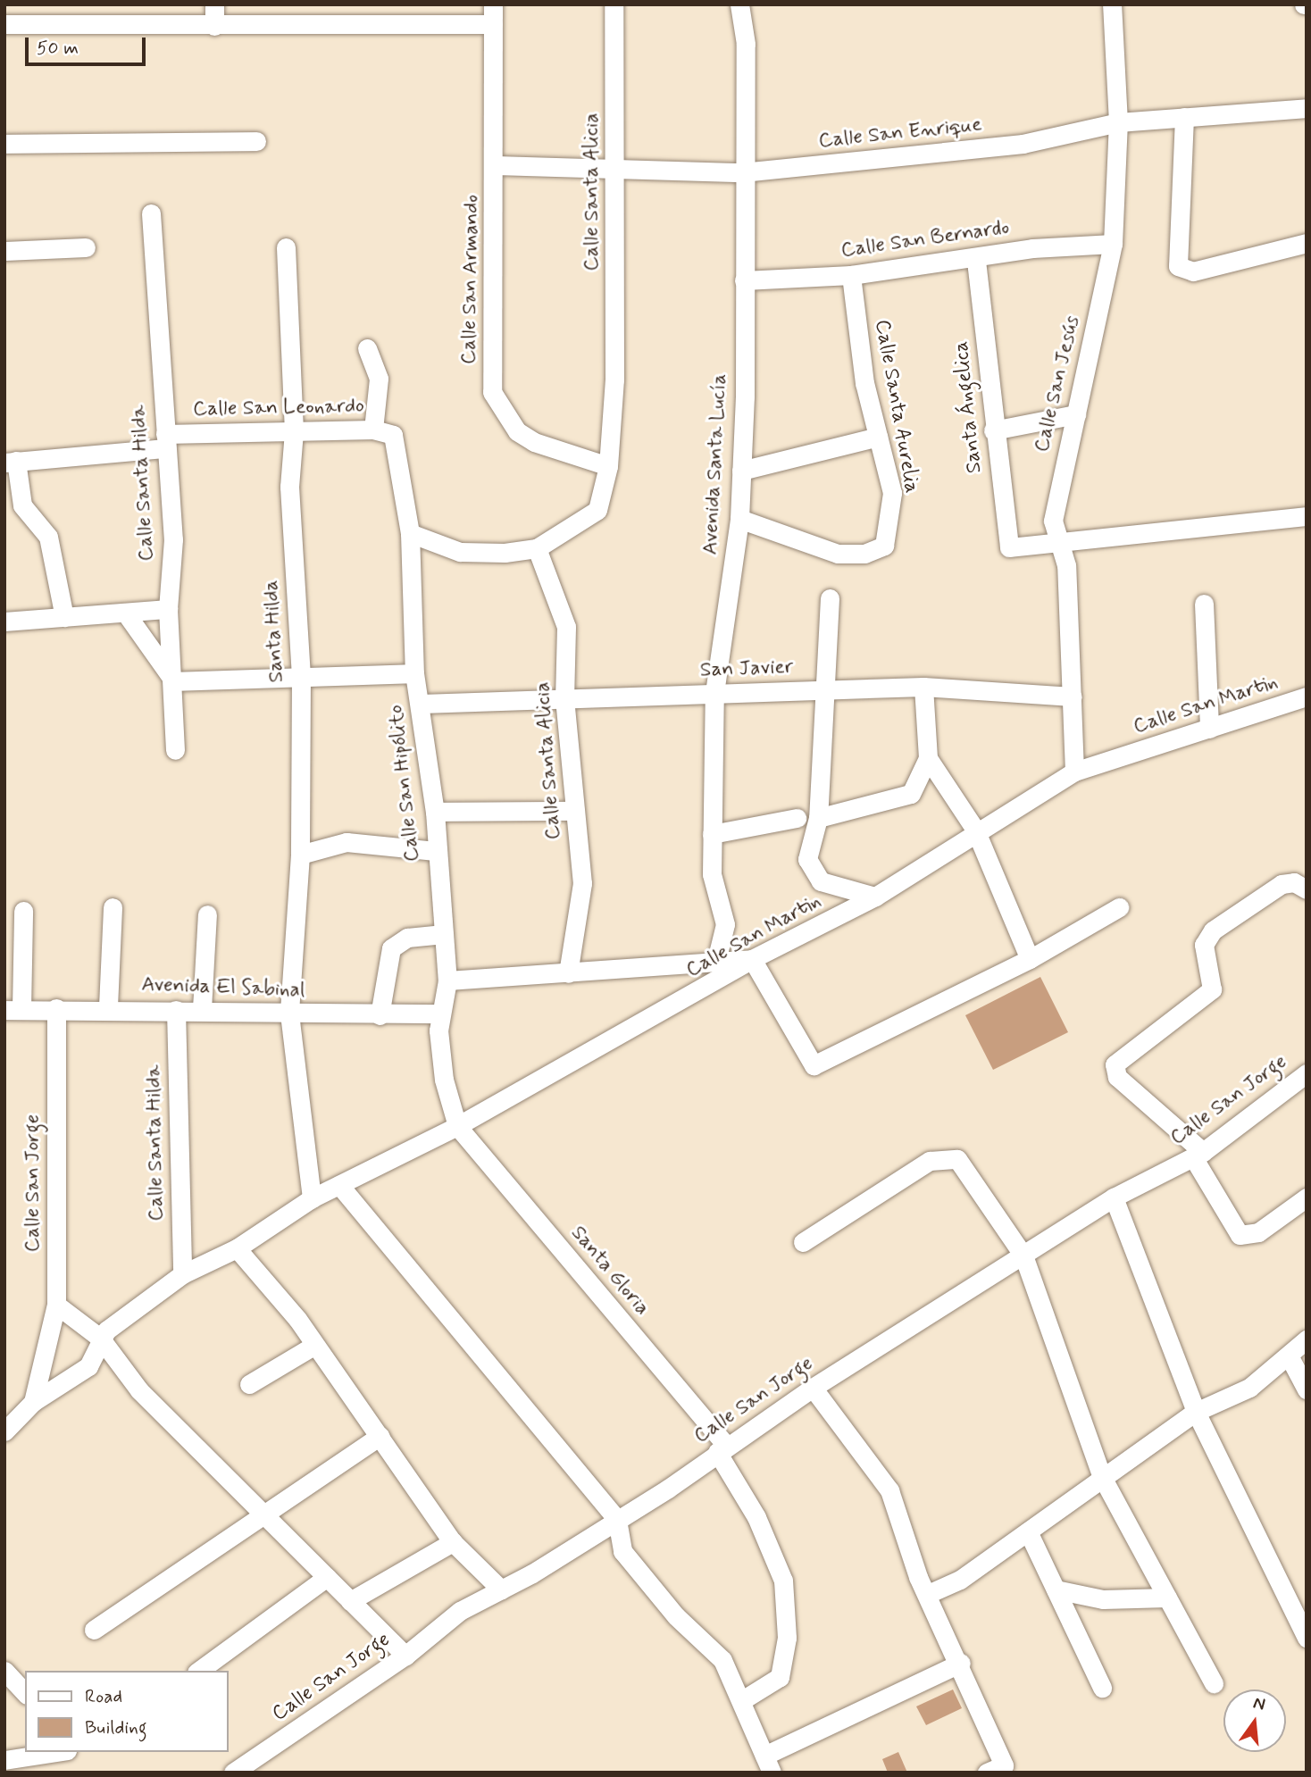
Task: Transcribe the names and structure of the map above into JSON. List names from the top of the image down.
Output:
{
  "streets": {
    "street": [
      "Calle San Enrique",
      "Calle Santa Alicia",
      "Calle San Bernardo",
      "Calle San Armando",
      "Calle San Jesús",
      "Calle Santa Aurelia",
      "Santa Ángelica",
      "Calle San Leonardo",
      "Avenida Santa Lucía",
      "Calle Santa Hilda",
      "Santa Hilda",
      "San Javier",
      "Calle San Martin",
      "Calle San Hipólito",
      "Avenida El Sabinal",
      "Calle San Jorge",
      "Santa Gloria"
    ]
  },
  "crossings": [
    ["Calle San Enrique", "Calle Santa Alicia"],
    ["Calle San Enrique", "Calle San Armando"],
    ["Calle San Enrique", "Calle San Jesús"],
    ["Calle San Enrique", "Avenida Santa Lucía"],
    ["Calle Santa Alicia", "Calle San Armando"],
    ["Calle Santa Alicia", "San Javier"],
    ["Calle San Bernardo", "Calle San Jesús"],
    ["Calle San Bernardo", "Calle Santa Aurelia"],
    ["Calle San Bernardo", "Santa Ángelica"],
    ["Calle San Bernardo", "Avenida Santa Lucía"],
    ["Calle San Jesús", "Santa Ángelica"],
    ["Calle San Jesús", "San Javier"],
    ["Calle San Jesús", "Calle San Martin"],
    ["Calle Santa Aurelia", "Avenida Santa Lucía"],
    ["Calle San Leonardo", "Calle Santa Hilda"],
    ["Calle San Leonardo", "Santa Hilda"],
    ["Calle San Leonardo", "Calle San Hipólito"],
    ["Avenida Santa Lucía", "San Javier"],
    ["Calle Santa Hilda", "Calle San Martin"],
    ["Calle Santa Hilda", "Avenida El Sabinal"],
    ["Santa Hilda", "Calle San Martin"],
    ["Santa Hilda", "Avenida El Sabinal"],
    ["San Javier", "Calle San Hipólito"],
    ["Calle San Martin", "Calle San Hipólito"],
    ["Calle San Martin", "Santa Gloria"],
    ["Calle San Hipólito", "Avenida El Sabinal"],
    ["Calle San Hipólito", "Santa Gloria"],
    ["Avenida El Sabinal", "Calle San Jorge"],
    ["Calle San Jorge", "Santa Gloria"]
  ],
  "legend": ["Road", "Building"],
  "scale_bar": "50 m",
  "north": "top"
}
